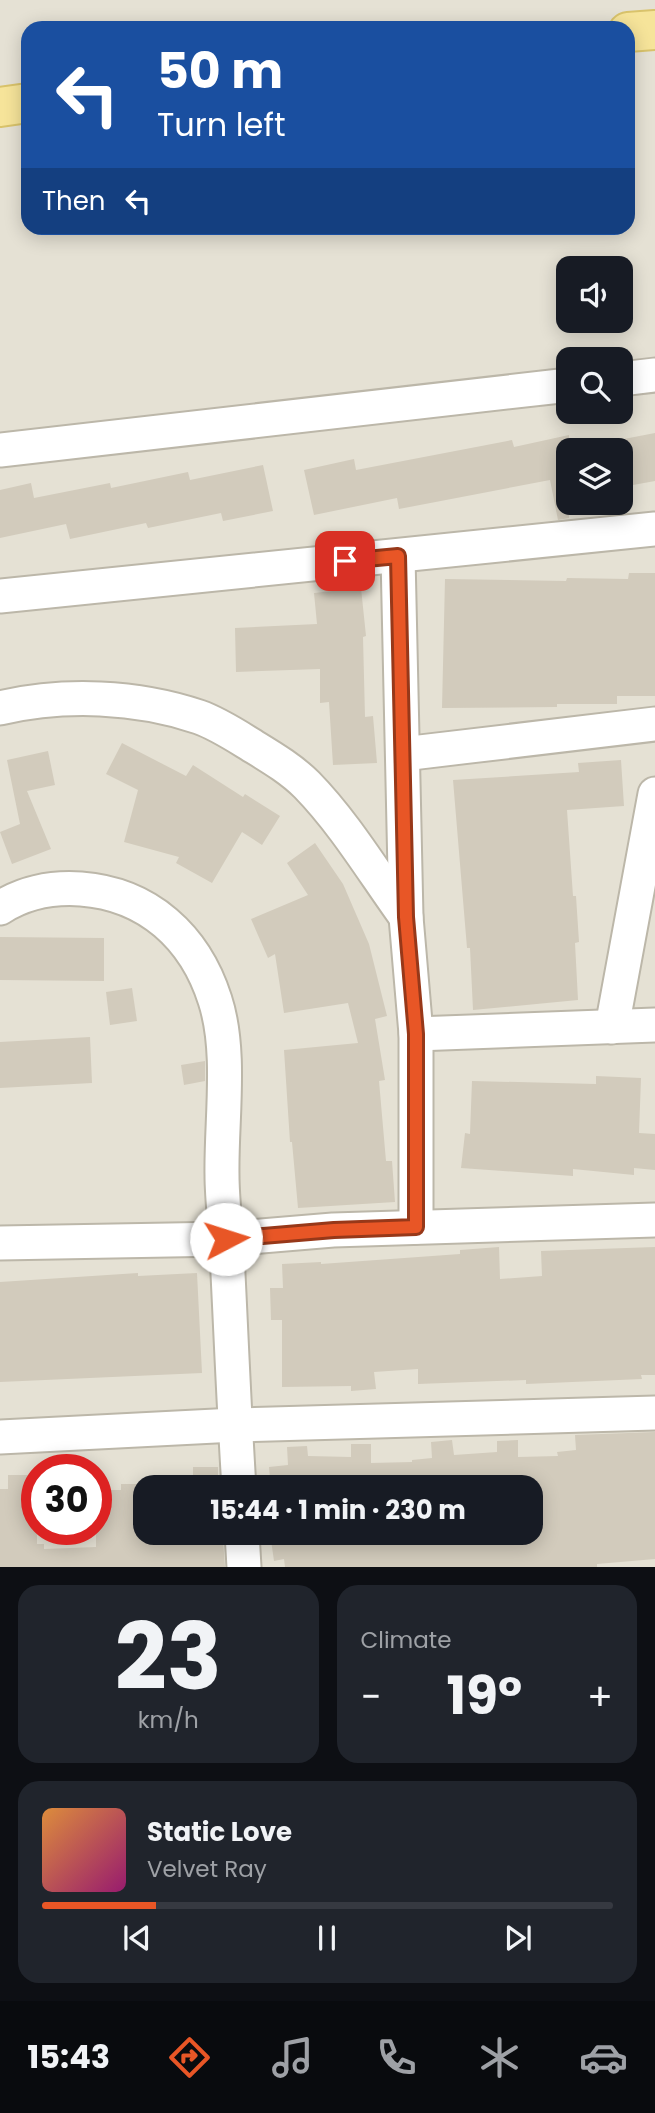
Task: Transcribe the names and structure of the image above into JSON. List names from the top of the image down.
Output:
{
  "page": {
    "turn": ["50 m", "Turn left"],
    "then": "Then",
    "limit": "30",
    "trip": "15:44 · 1 min · 230 m",
    "tile": [
      ["23", "km/h"],
      "Climate"
    ],
    "heat": ["−", "19°", "+"],
    "song": ["Static Love", "Velvet Ray"],
    "tabs": "15:43"
  }
}
